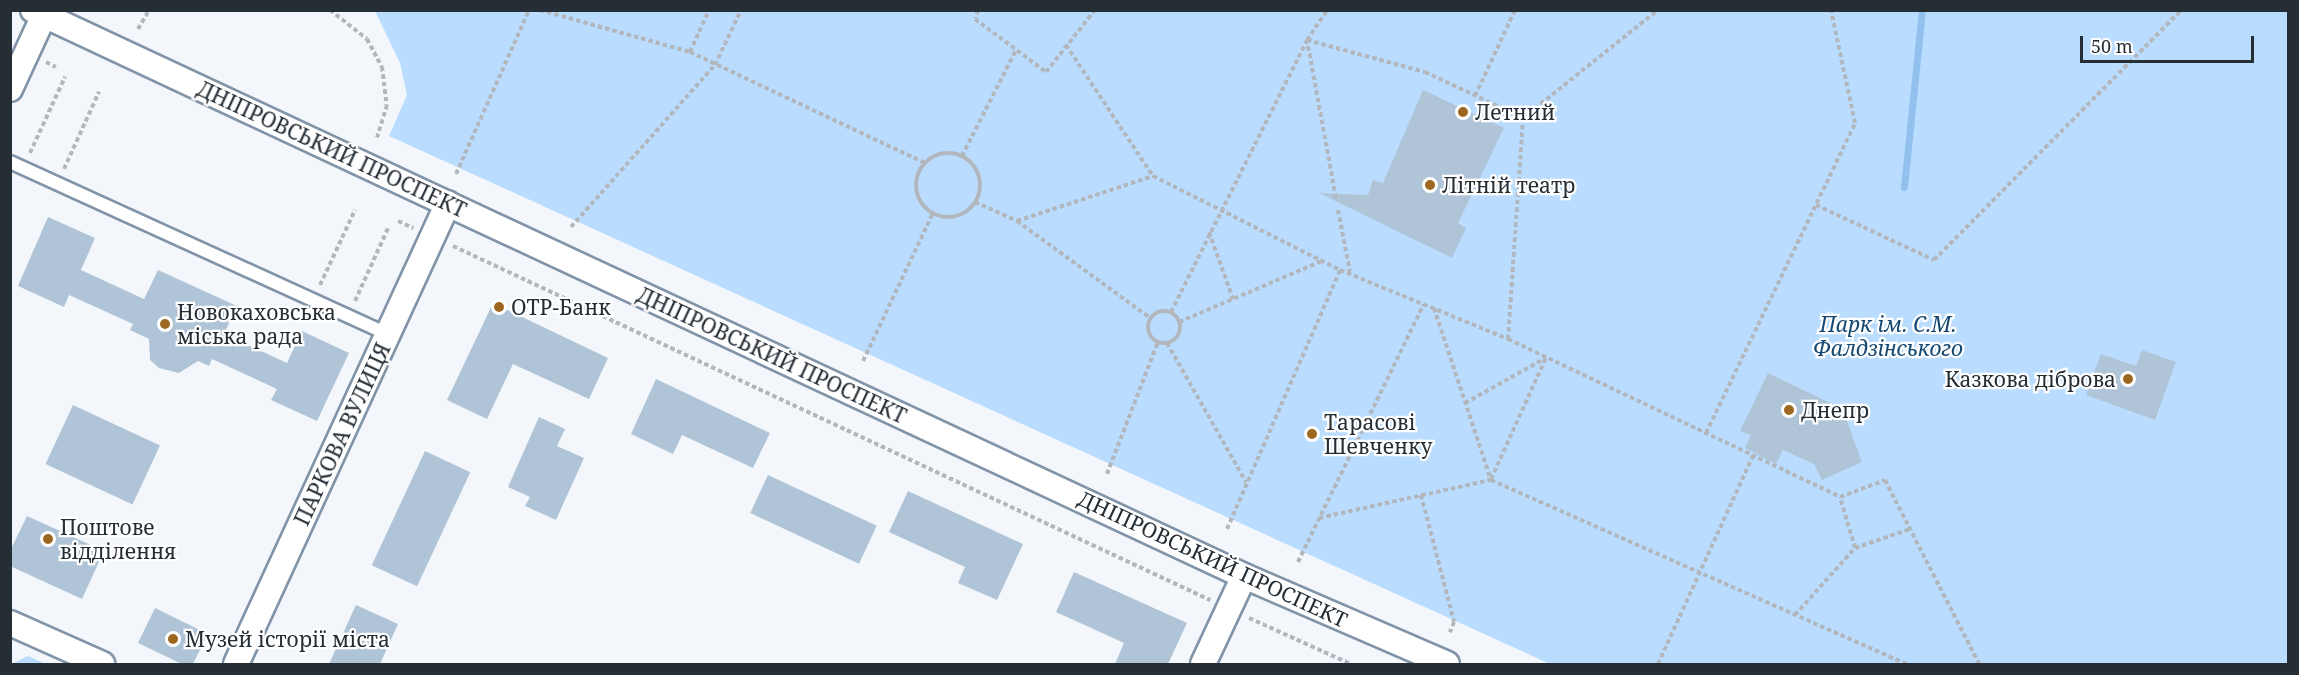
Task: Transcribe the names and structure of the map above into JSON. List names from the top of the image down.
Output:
{
  "streets": {
    "street": ["ДНІПРОВСЬКИЙ ПРОСПЕКТ", "ПАРКОВА ВУЛИЦЯ"]
  },
  "crossings": [
    ["ДНІПРОВСЬКИЙ ПРОСПЕКТ", "ПАРКОВА ВУЛИЦЯ"]
  ],
  "parks": ["Парк ім. С.М. Фалдзінського"],
  "places": [
    "Летний",
    "Літній театр",
    "ОТР-Банк",
    "Новокаховська міська рада",
    "Казкова дiброва",
    "Днепр",
    "Тарасові Шевченку",
    "Поштове відділення",
    "Музей історії міста"
  ],
  "scale_bar": "50 m"
}
